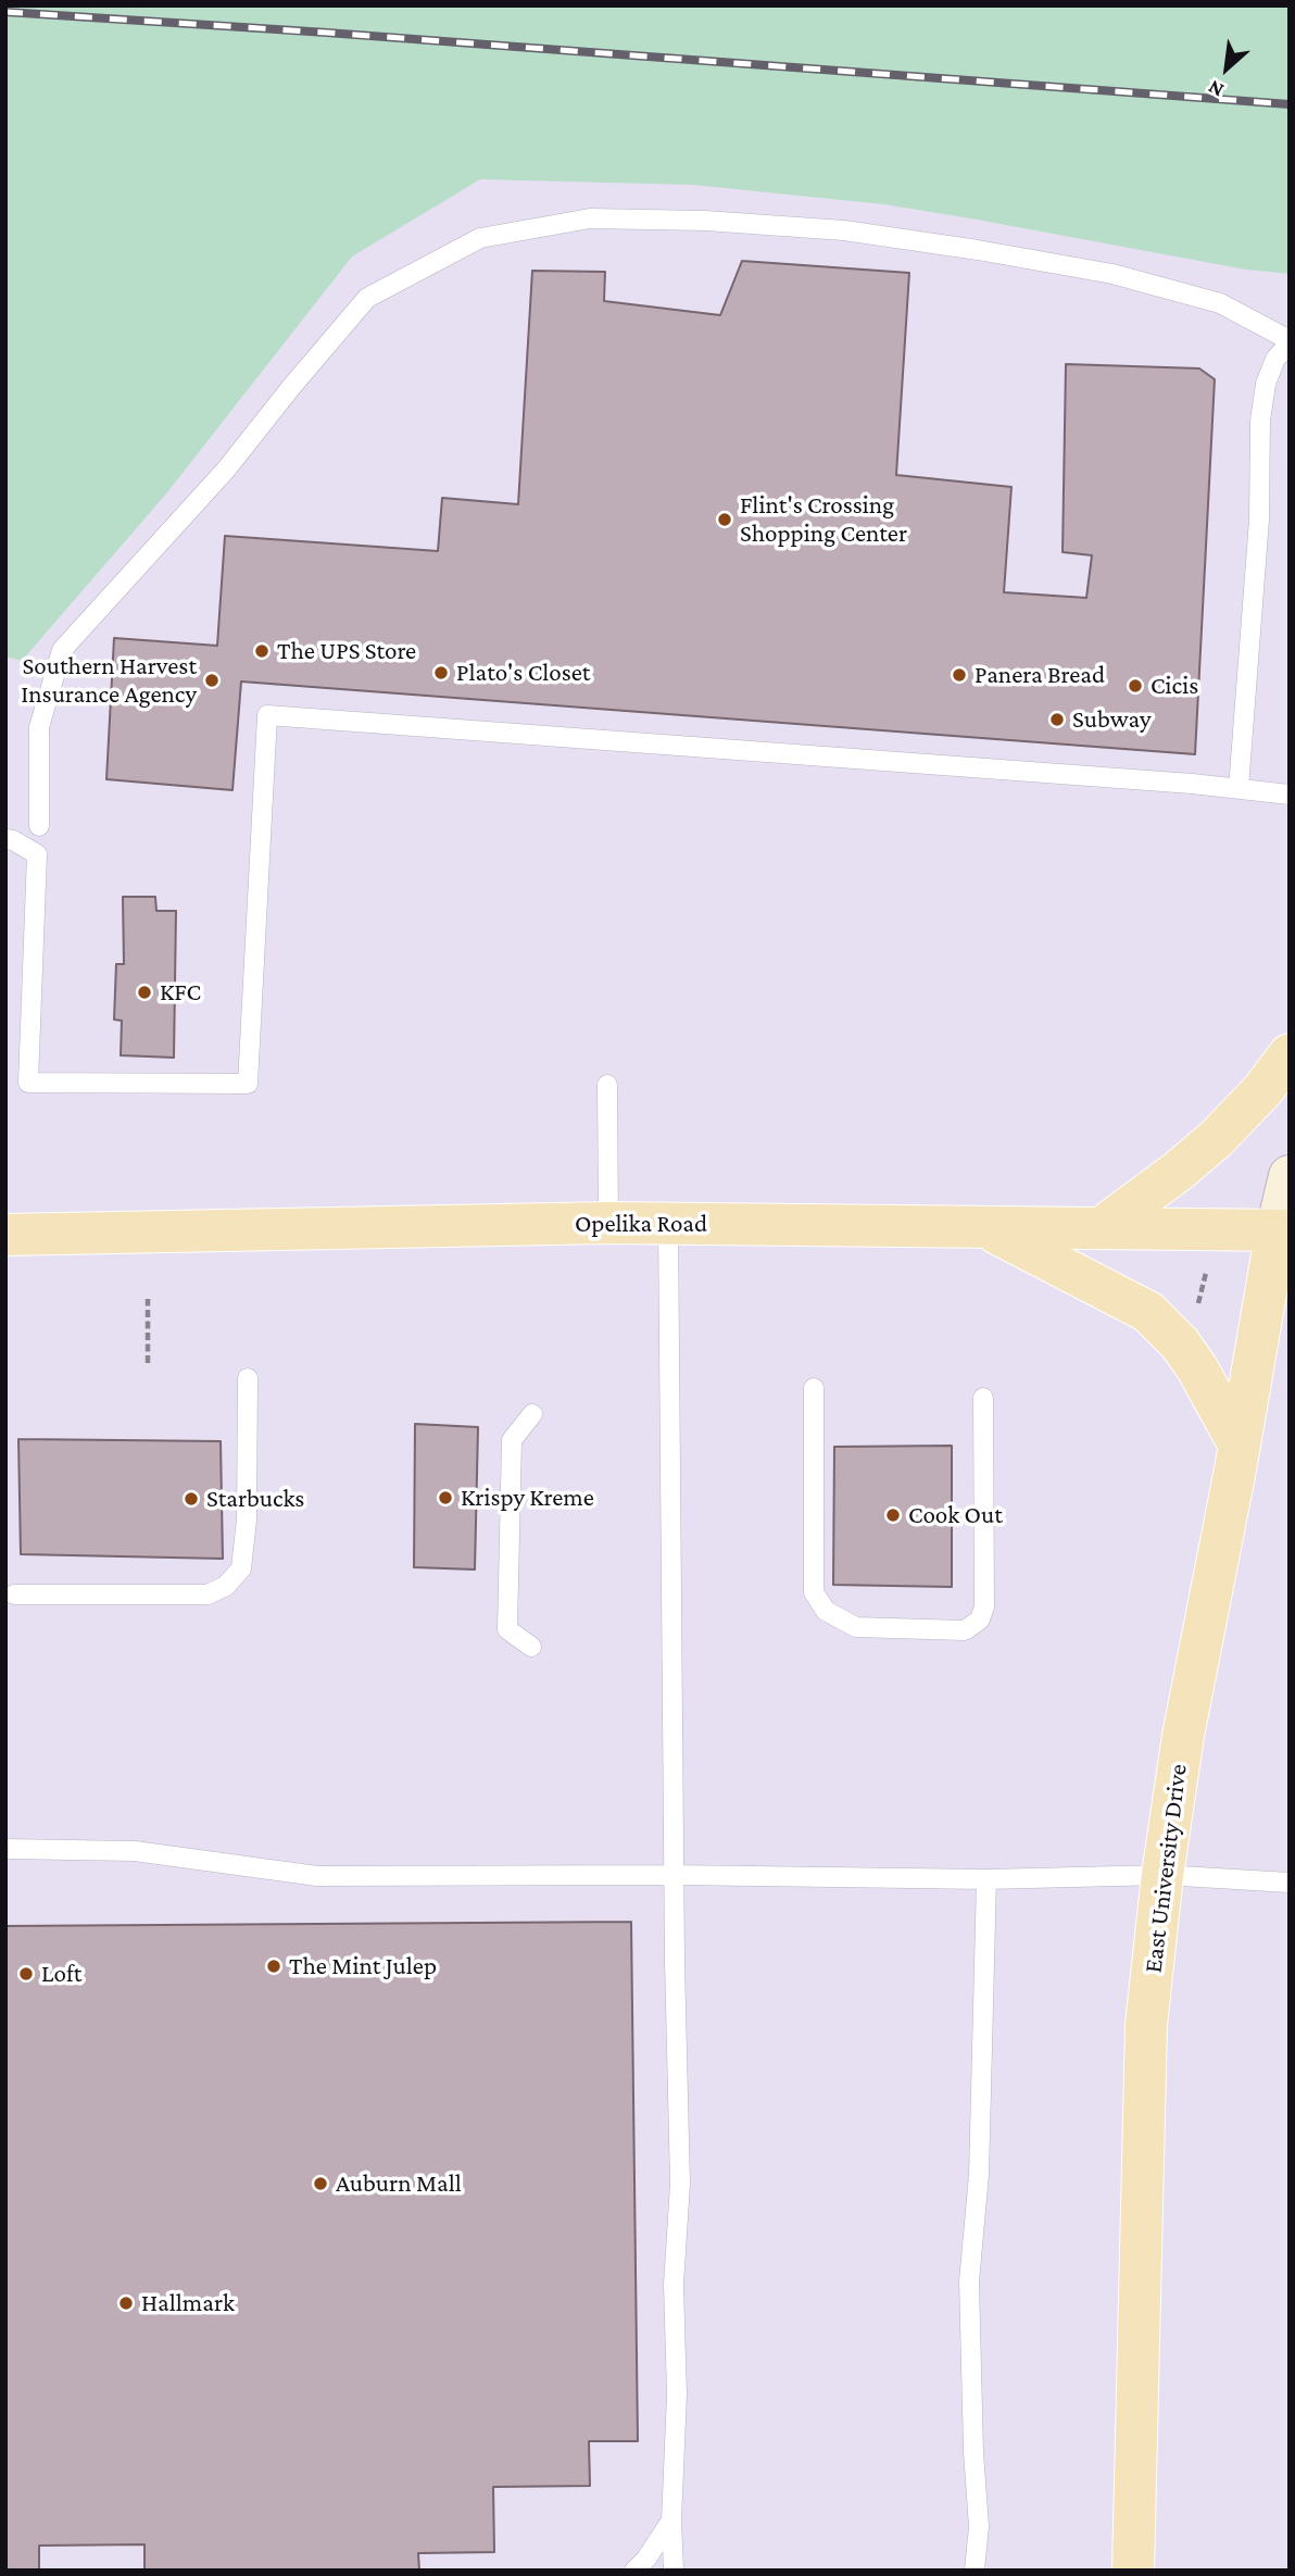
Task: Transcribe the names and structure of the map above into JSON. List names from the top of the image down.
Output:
{
  "streets": {
    "main road": ["Opelika Road", "East University Drive"]
  },
  "crossings": [
    ["Opelika Road", "East University Drive"]
  ],
  "places": [
    "Flint's Crossing Shopping Center",
    "The UPS Store",
    "Plato's Closet",
    "Panera Bread",
    "Southern Harvest Insurance Agency",
    "Cicis",
    "Subway",
    "KFC",
    "Krispy Kreme",
    "Starbucks",
    "Cook Out",
    "The Mint Julep",
    "Loft",
    "Auburn Mall",
    "Hallmark"
  ],
  "north": "bottom left"
}
